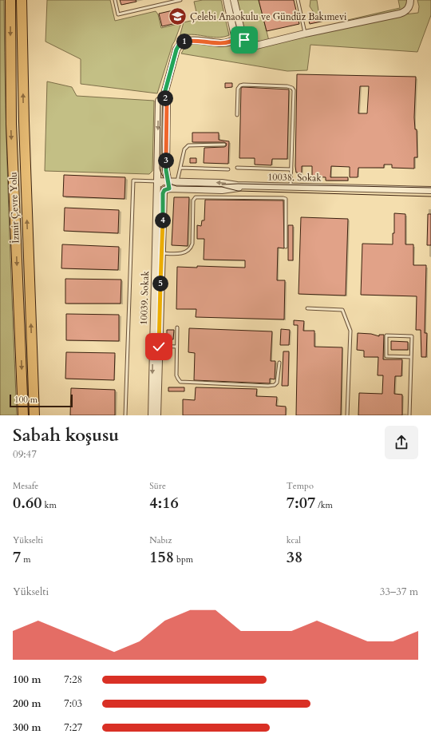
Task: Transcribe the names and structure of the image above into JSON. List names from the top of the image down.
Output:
{
  "streets": {
    "highway": ["İzmir Çevre Yolu"],
    "street": ["10038. Sokak", "10039. Sokak"]
  },
  "crossings": [
    ["10038. Sokak", "10039. Sokak"]
  ],
  "places": {
    "school or university": ["Çelebi Anaokulu ve Gündüz Bakımevi"]
  },
  "scale_bar": "100 m",
  "page": {
    "pins": [
      "1",
      "2",
      "3",
      "4",
      "5"
    ],
    "scale": "100 m",
    "heading": ["Sabah koşusu", "09:47"],
    "stats": [
      ["Mesafe", "0.60 km"],
      ["Süre", "4:16"],
      ["Tempo", "7:07 /km"],
      ["Yükselti", "7 m"],
      ["Nabız", "158 bpm"],
      ["kcal", "38"]
    ],
    "chart": ["Yükselti", "33–37 m"],
    "list": [
      {
        "name": "100 m",
        "note": "7:28"
      },
      {
        "name": "200 m",
        "note": "7:03"
      },
      {
        "name": "300 m",
        "note": "7:27"
      }
    ]
  }
}
